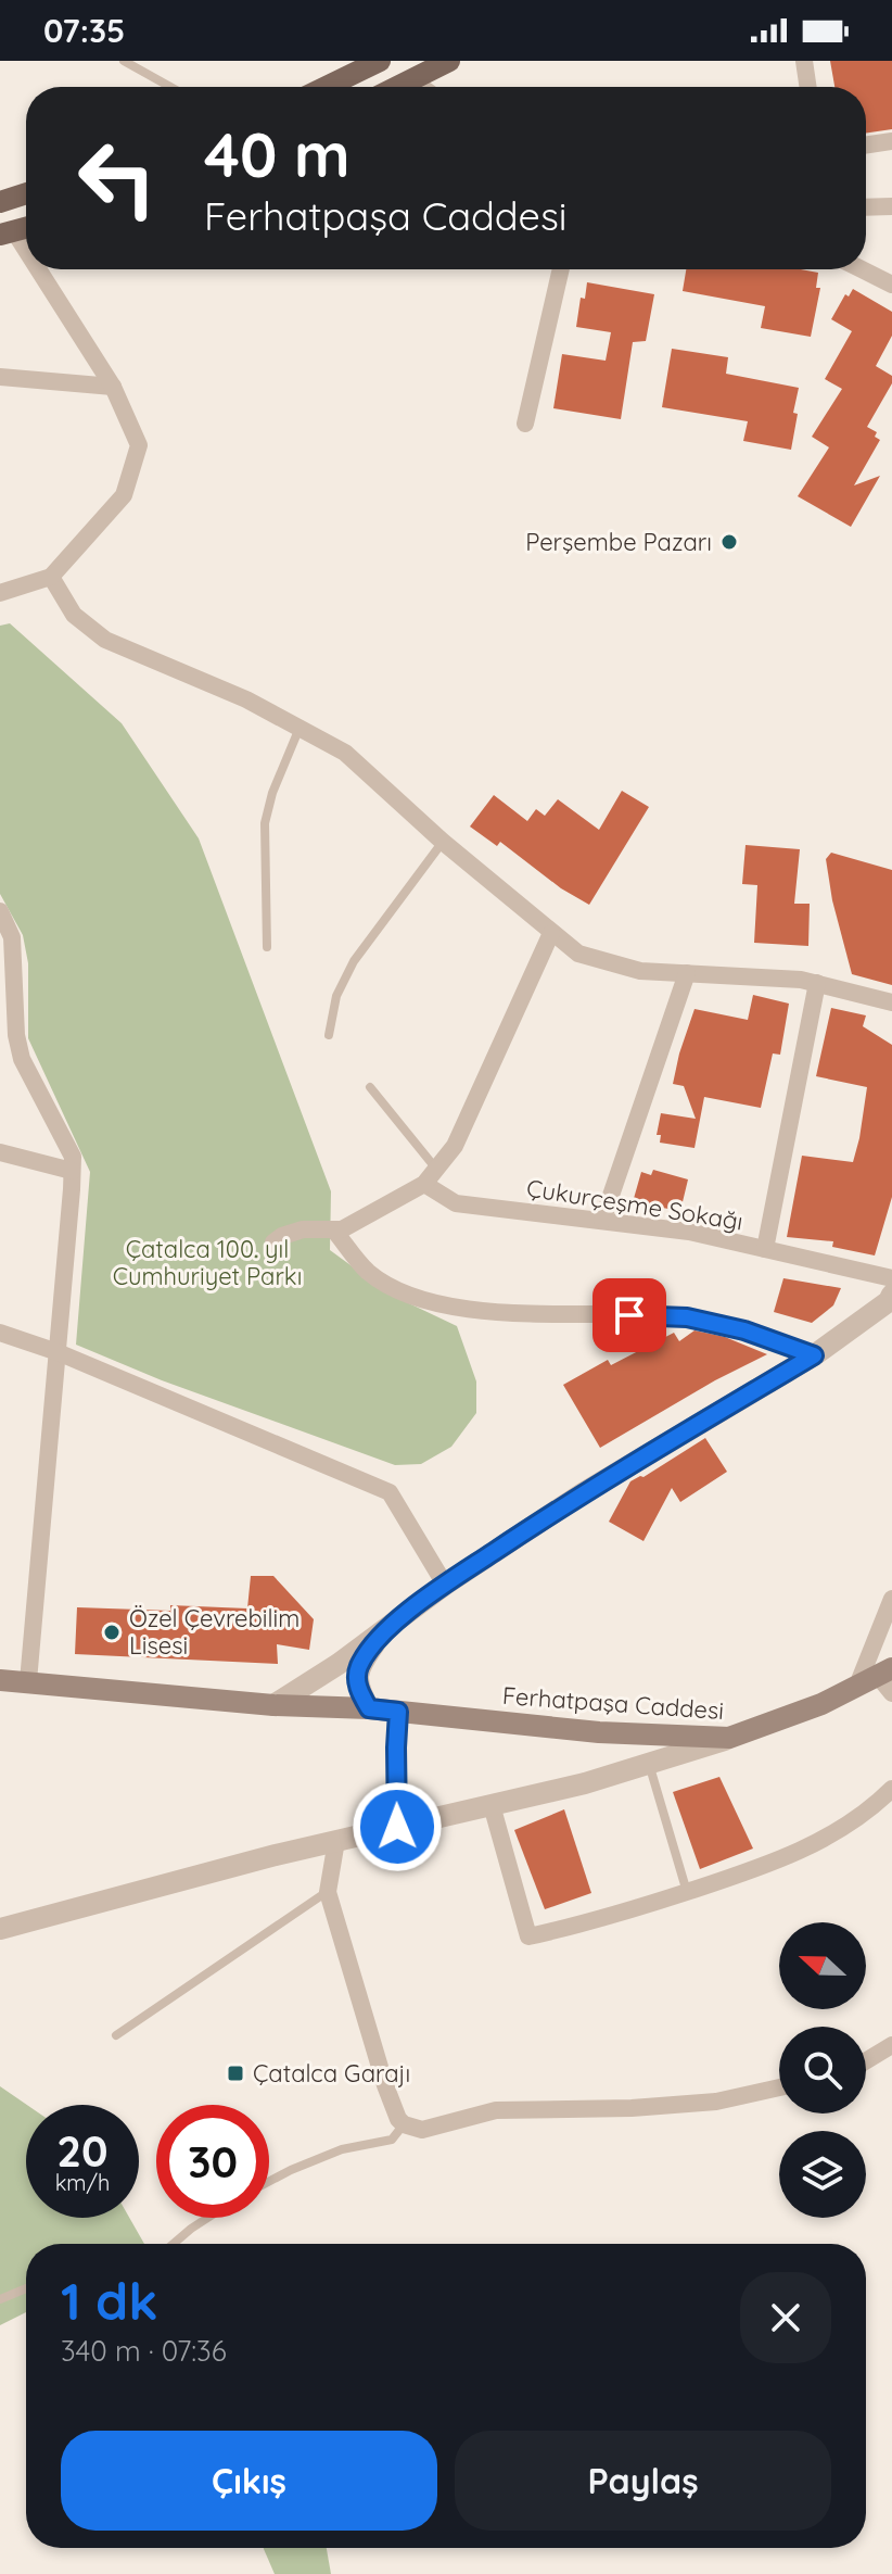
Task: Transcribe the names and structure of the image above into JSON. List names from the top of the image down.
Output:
{
  "streets": {
    "main road": ["Ferhatpaşa Caddesi"],
    "street": ["Çukurçeşme Sokağı"]
  },
  "parks": ["Çatalca 100. yıl Cumhuriyet Parkı"],
  "places": {
    "other": ["Perşembe Pazarı", "Özel Çevrebilim Lisesi"],
    "transit": ["Çatalca Garajı"]
  },
  "north": "left",
  "page": {
    "status": "07:35",
    "turn": ["40 m", "Ferhatpaşa Caddesi"],
    "speed": "20 km/h",
    "limit": "30",
    "heading": ["1 dk", "340 m · 07:36"],
    "buttons": ["Çıkış", "Paylaş"]
  }
}
